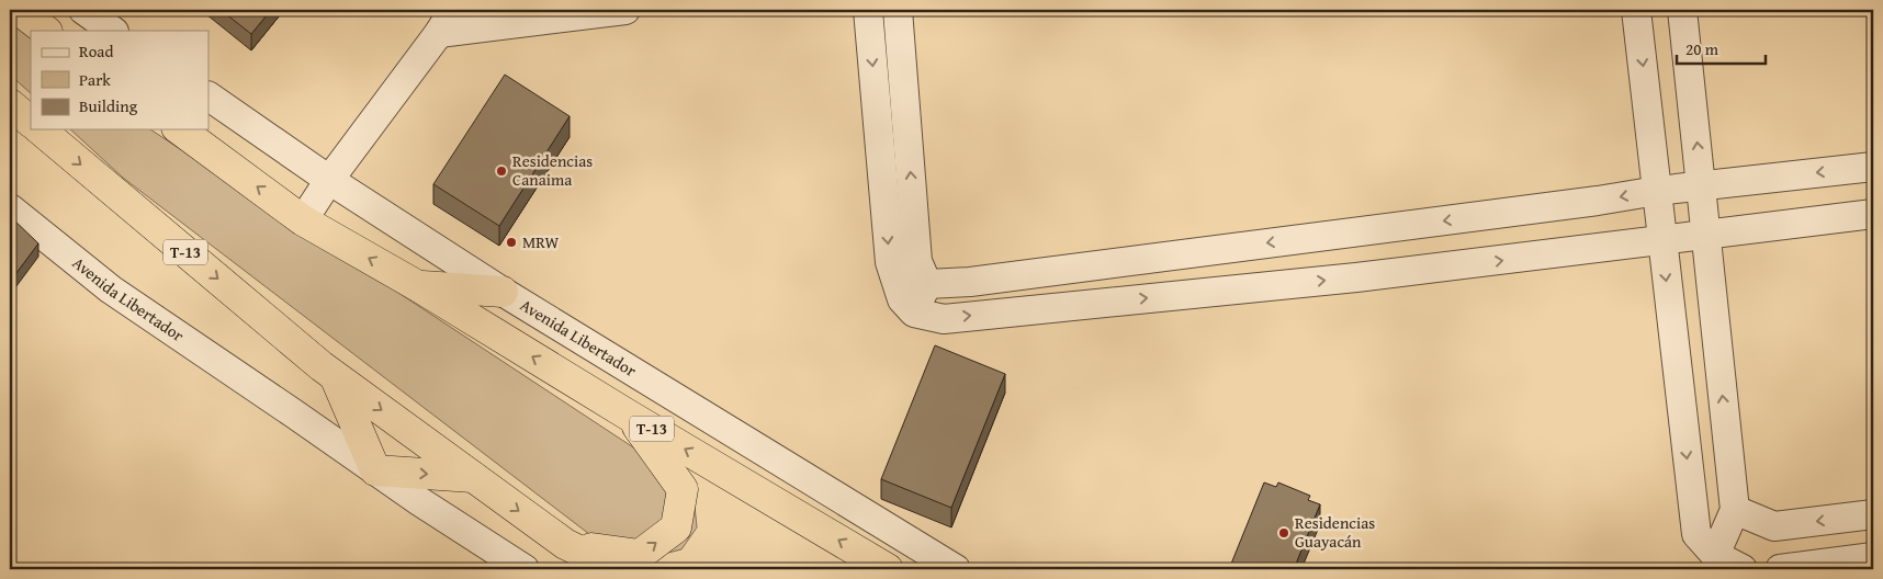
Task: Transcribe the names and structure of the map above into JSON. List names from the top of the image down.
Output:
{
  "streets": {
    "highway": ["T-13"],
    "street": ["Avenida Libertador"]
  },
  "crossings": [
    ["T-13", "Avenida Libertador"]
  ],
  "places": ["Residencias Canaima", "MRW", "Residencias Guayacán"],
  "legend": ["Road", "Park", "Building"],
  "scale_bar": "20 m"
}
